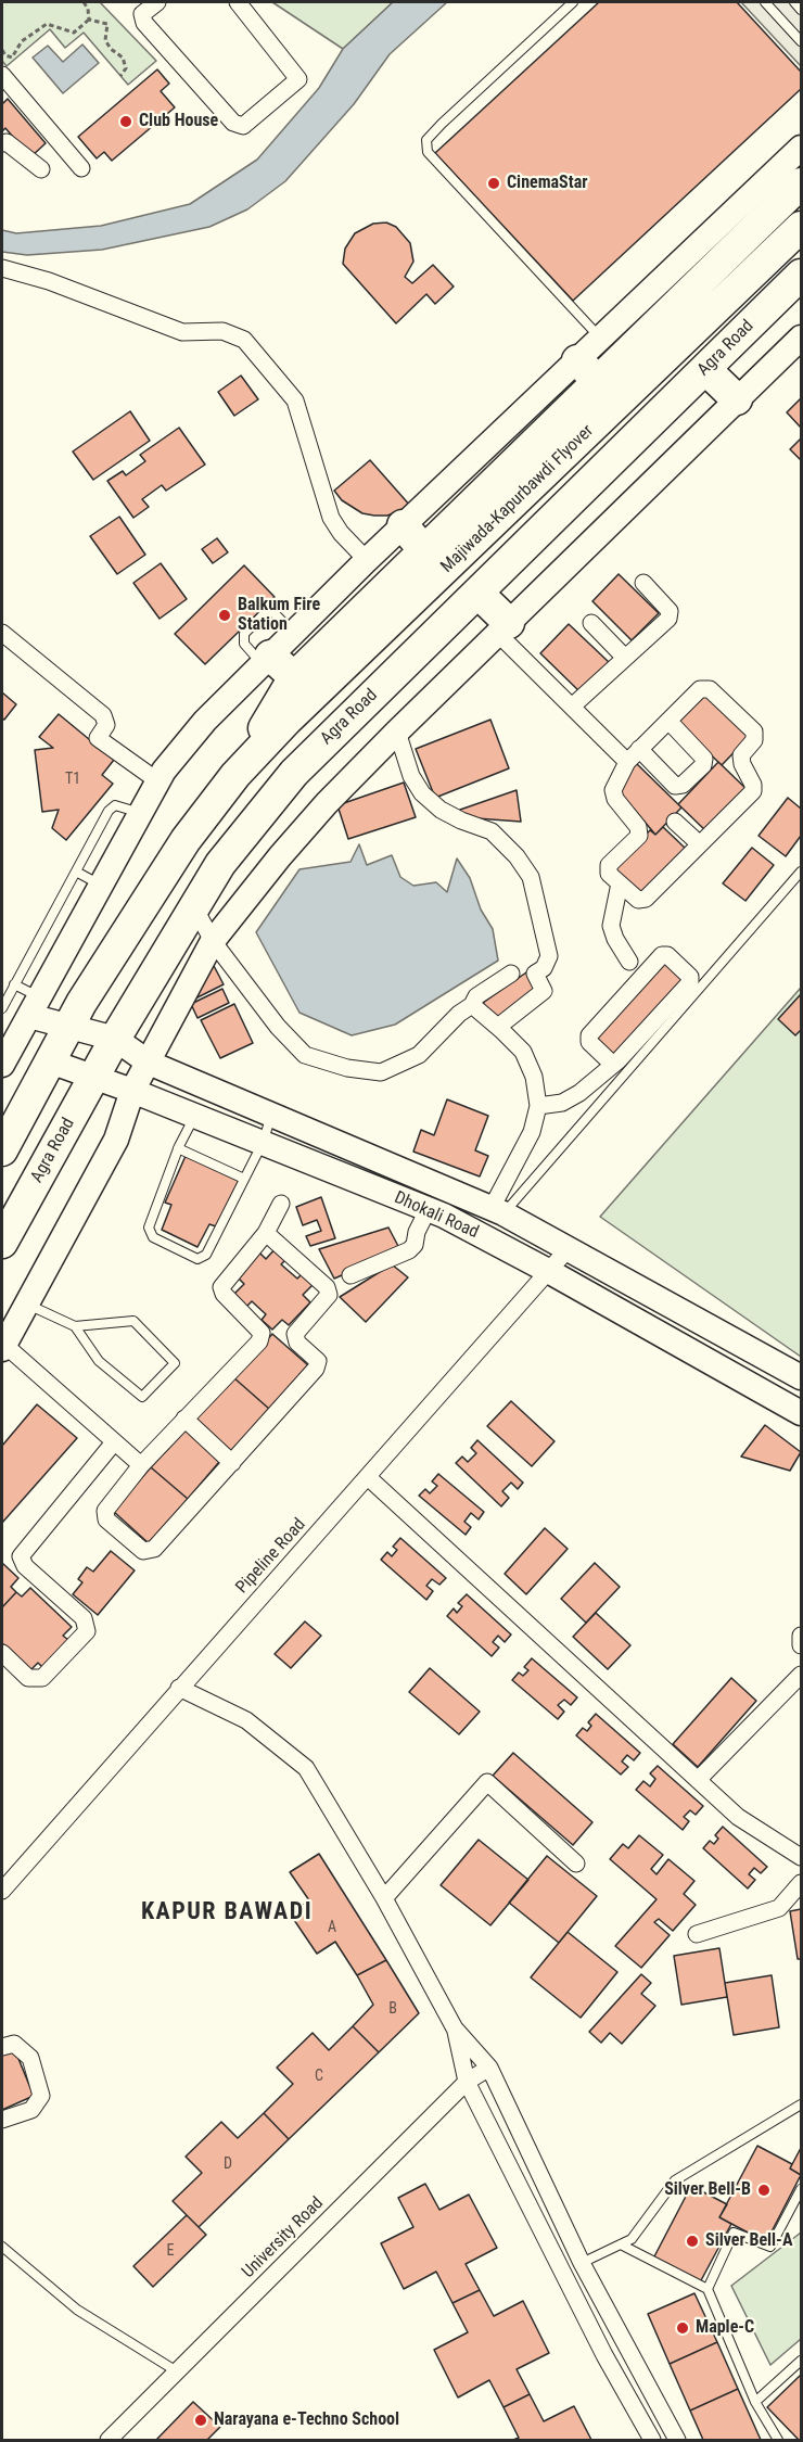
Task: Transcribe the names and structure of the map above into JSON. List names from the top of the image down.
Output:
{
  "streets": {
    "highway": ["Agra Road", "Majiwada-Kapurbawdi Flyover"],
    "street": ["Dhokali Road", "Pipeline Road", "University Road"]
  },
  "crossings": [
    ["Agra Road", "Dhokali Road"],
    ["Dhokali Road", "Pipeline Road"]
  ],
  "districts": ["KAPUR BAWADI"],
  "places": [
    "Club House",
    "CinemaStar",
    "Balkum Fire Station",
    "Silver Bell-B",
    "Silver Bell-A",
    "Maple-C",
    "Narayana e-Techno School"
  ],
  "house_numbers": [
    "T1",
    "A",
    "B",
    "C",
    "D",
    "E"
  ]
}
